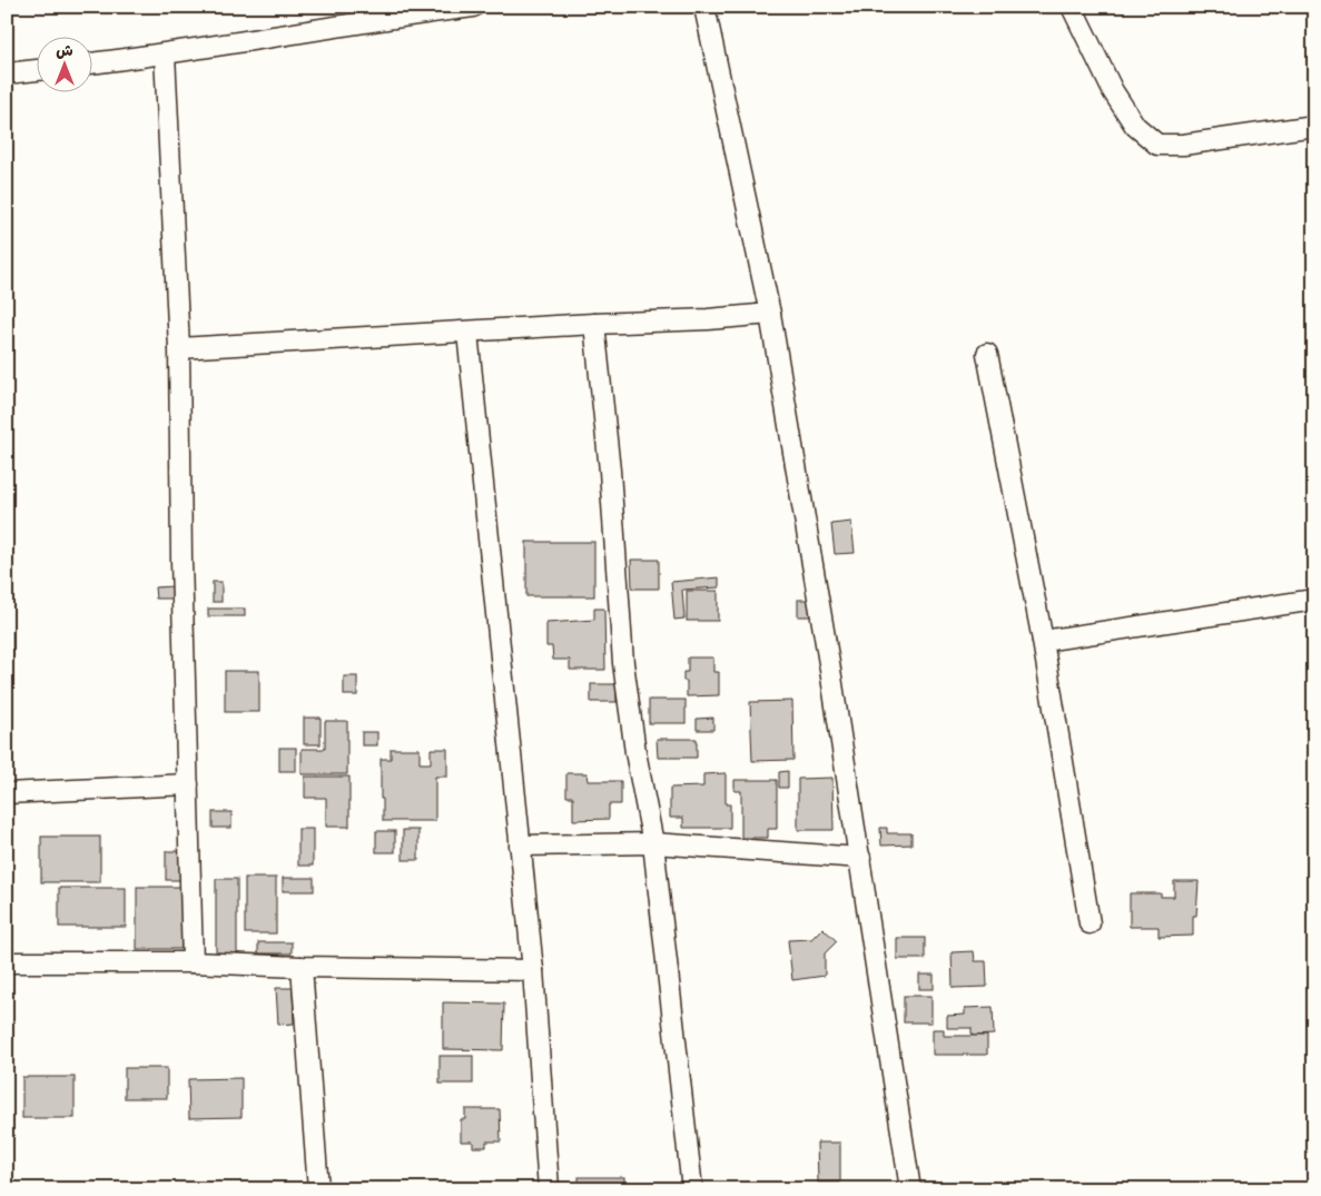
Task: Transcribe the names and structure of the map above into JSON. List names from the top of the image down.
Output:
{
  "north": "top"
}
